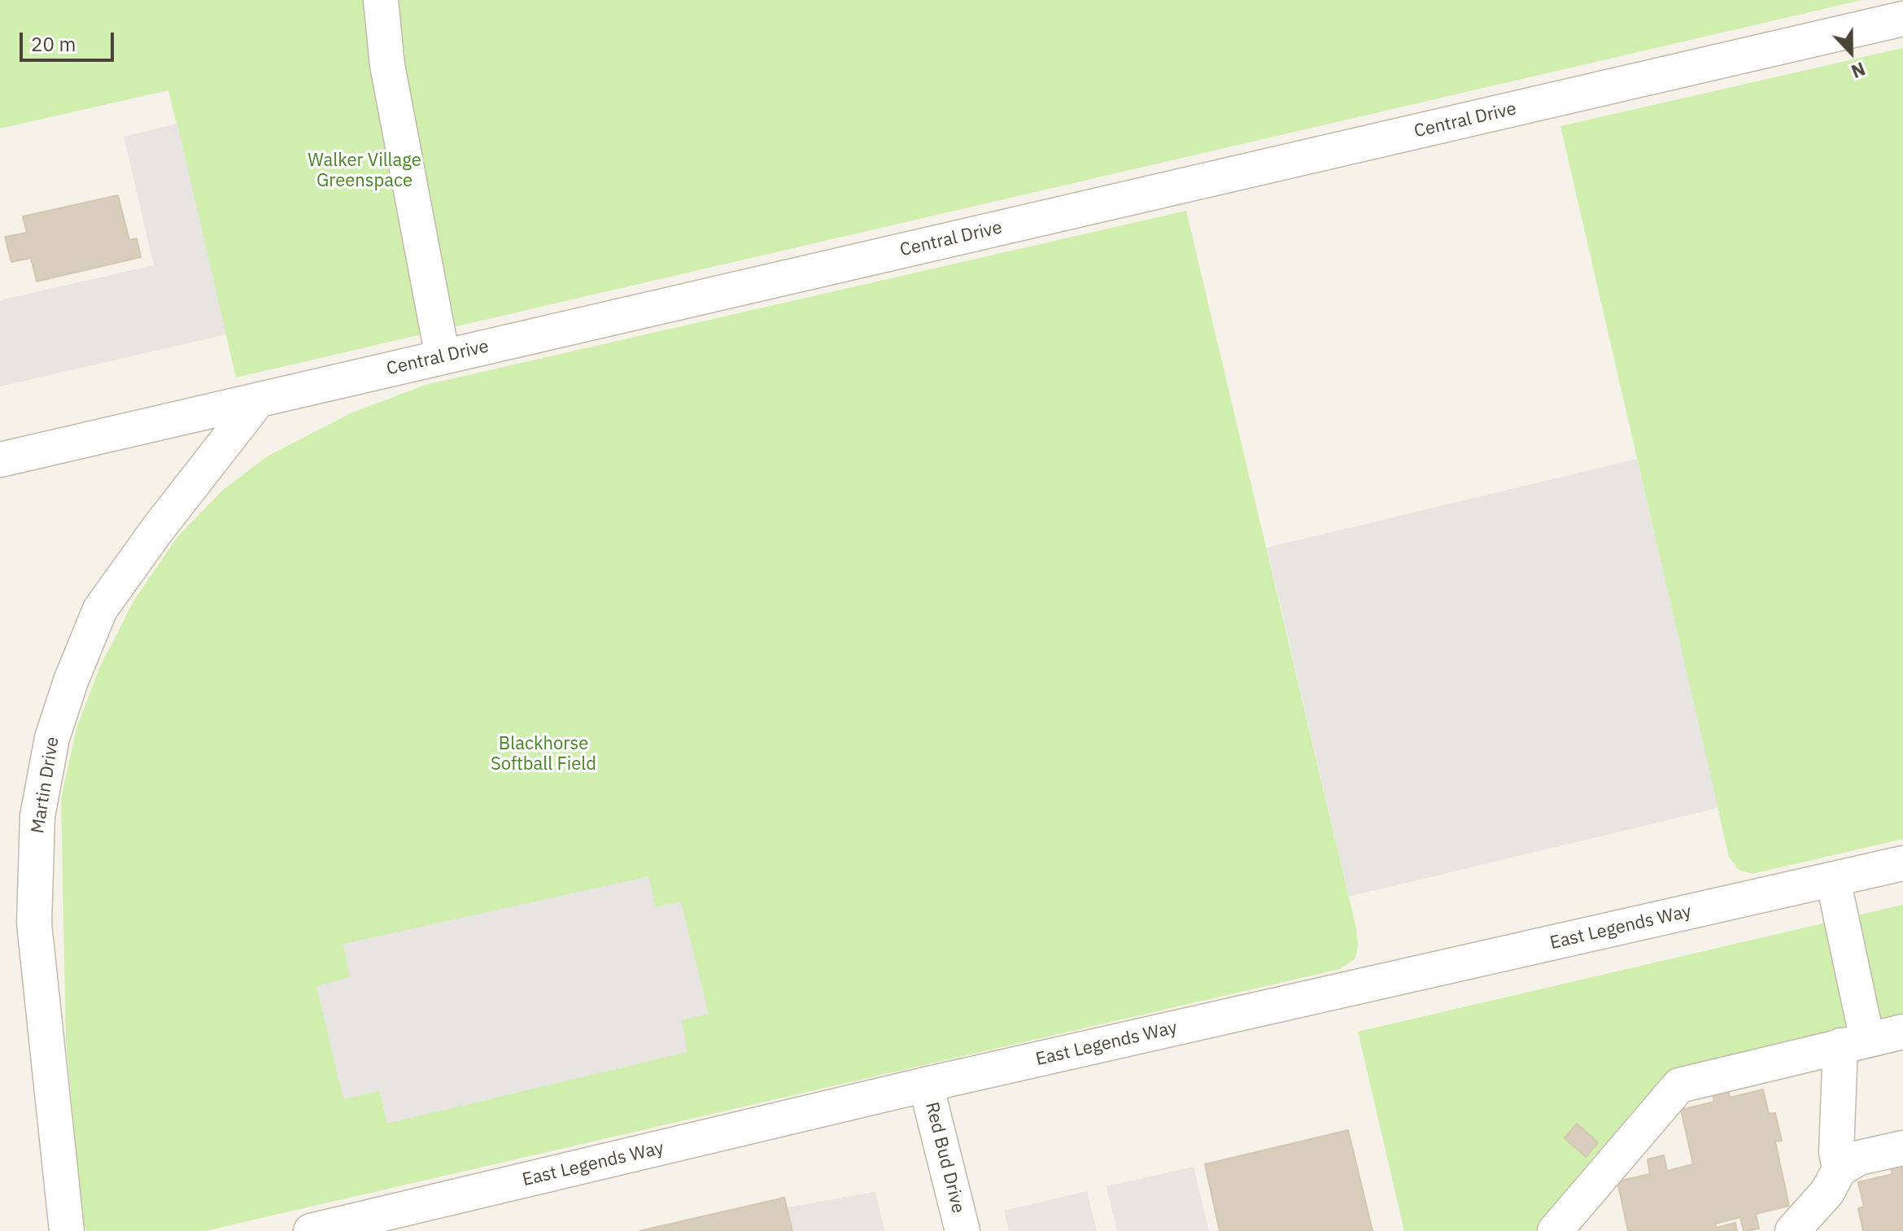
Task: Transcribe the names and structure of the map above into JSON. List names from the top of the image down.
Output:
{
  "streets": {
    "street": [
      "Central Drive",
      "Martin Drive",
      "East Legends Way",
      "Red Bud Drive"
    ]
  },
  "crossings": [
    ["Central Drive", "Martin Drive"],
    ["East Legends Way", "Red Bud Drive"]
  ],
  "parks": ["Walker Village Greenspace", "Blackhorse Softball Field"],
  "scale_bar": "20 m",
  "north": "bottom"
}
